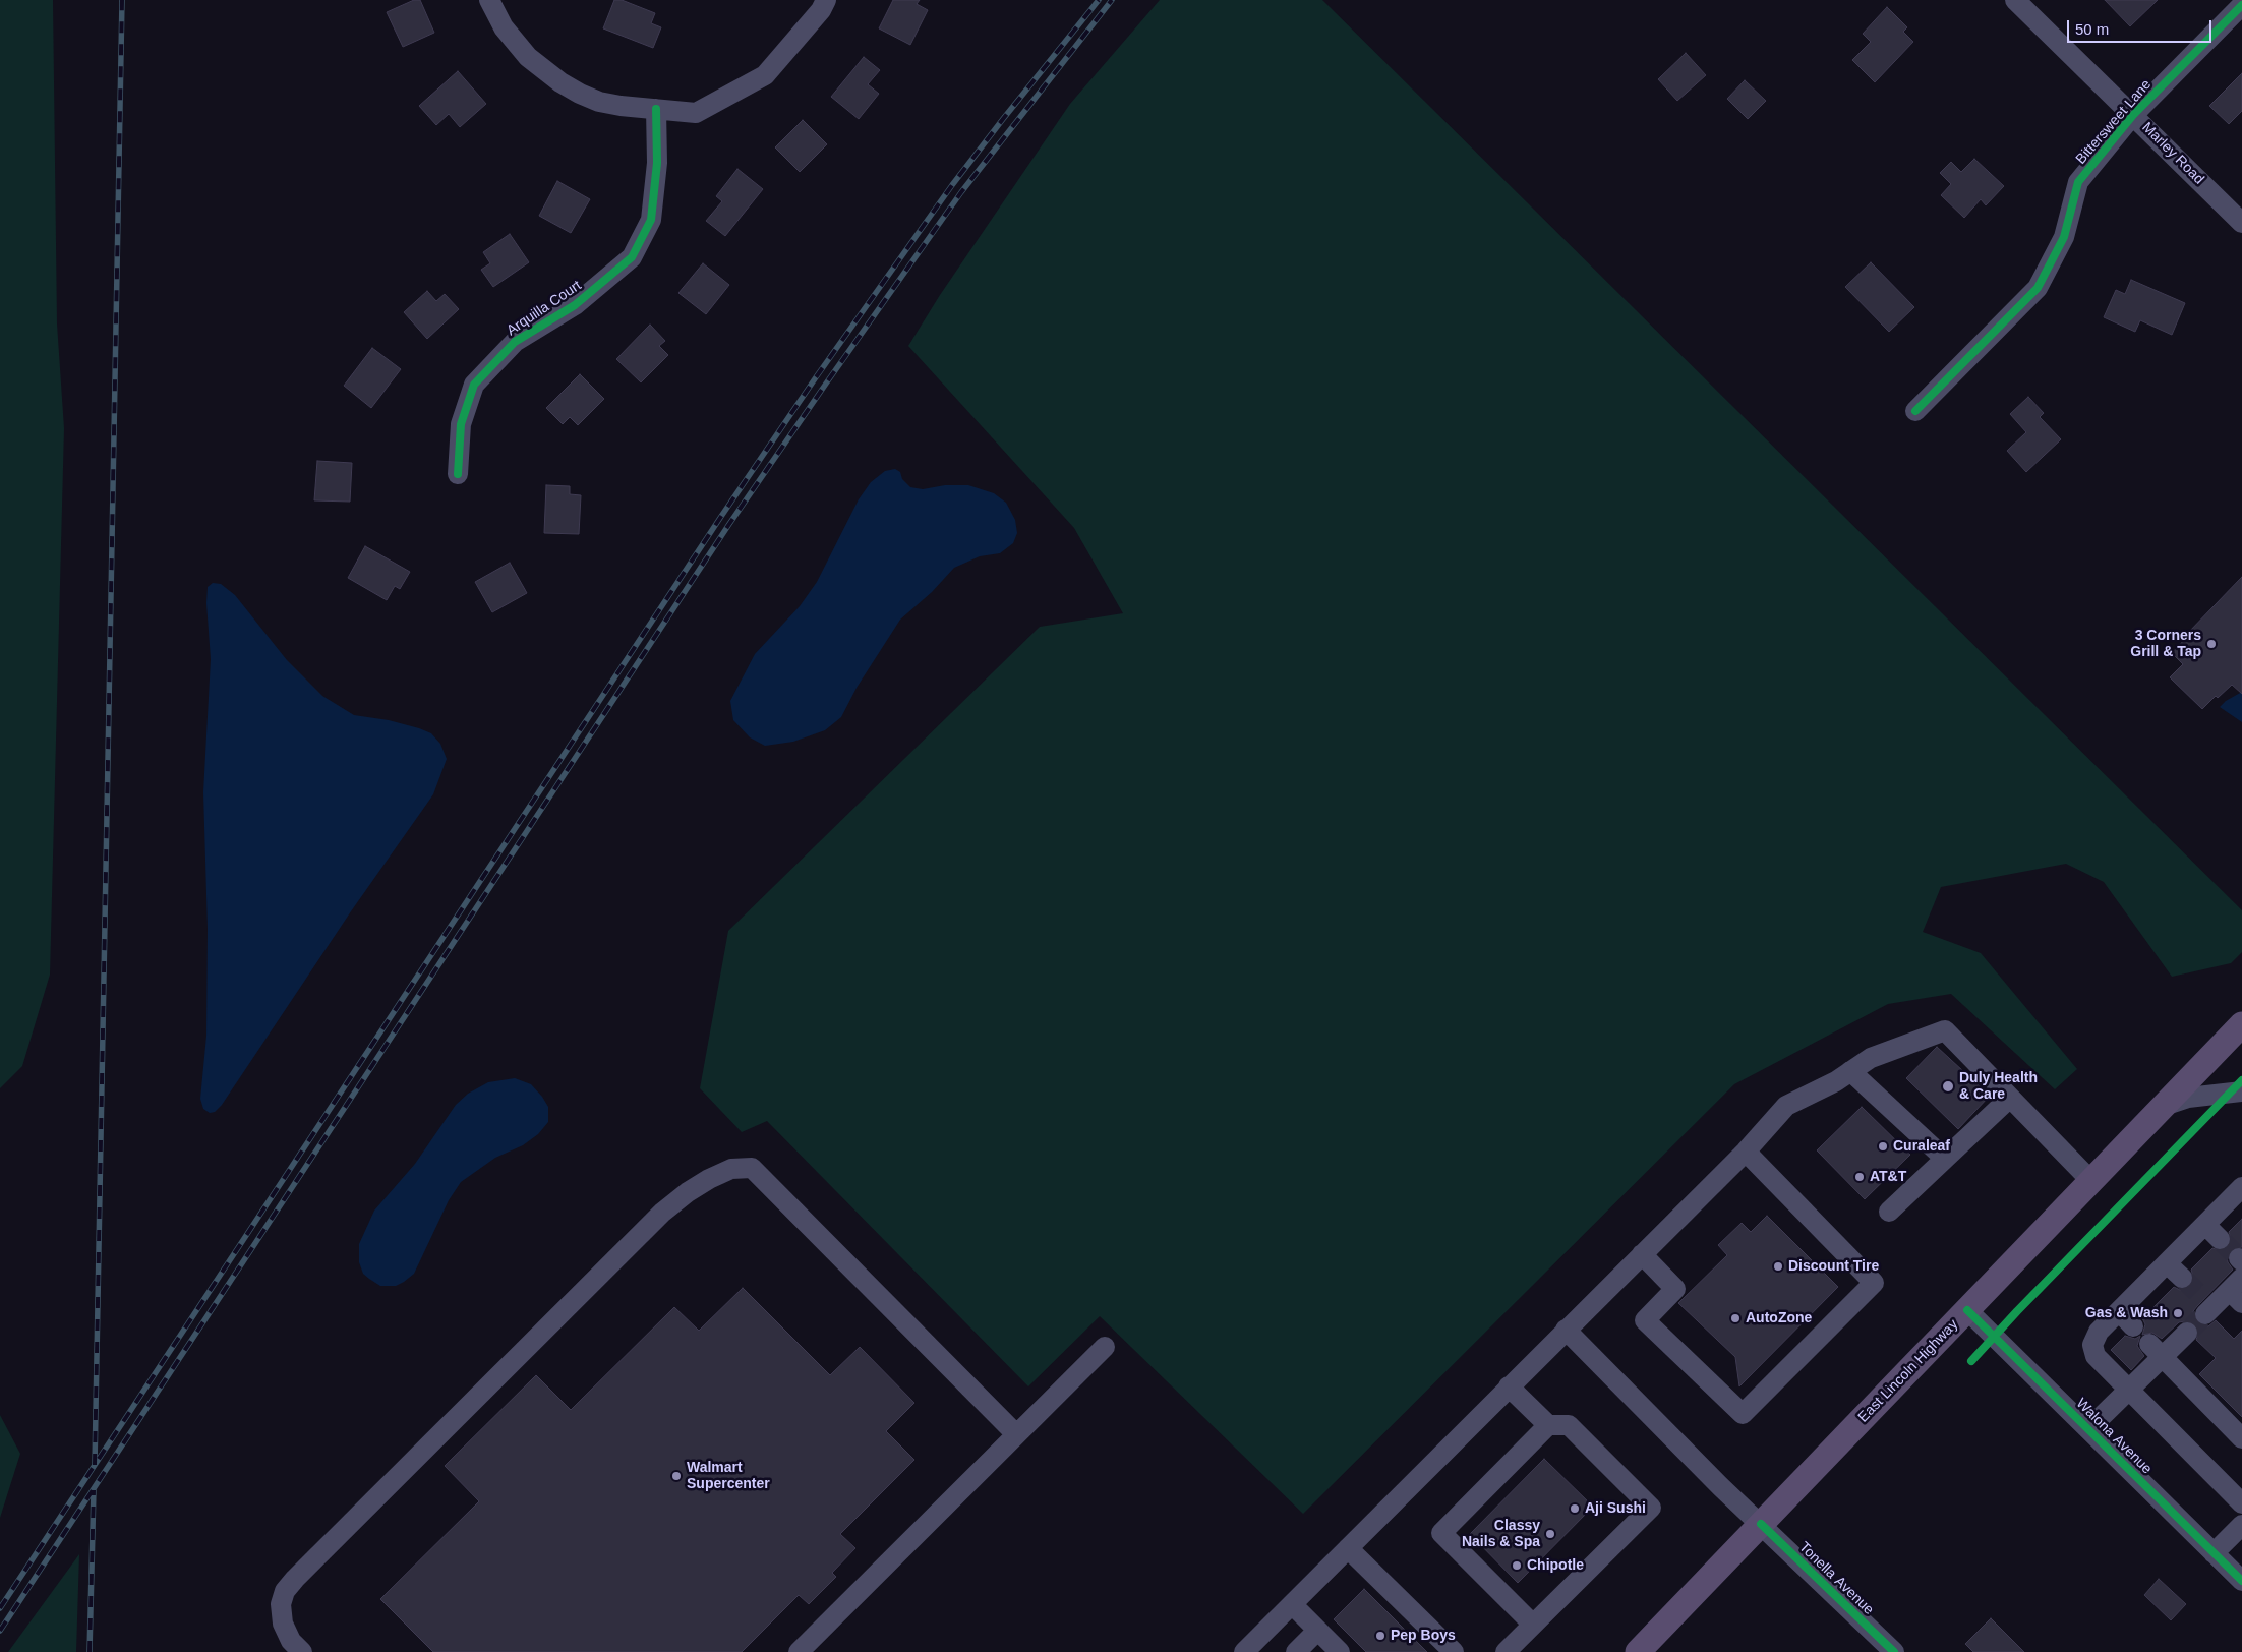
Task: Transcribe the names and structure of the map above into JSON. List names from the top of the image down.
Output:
{
  "streets": {
    "main road": ["East Lincoln Highway"],
    "street": [
      "Bittersweet Lane",
      "Marley Road",
      "Arquilla Court",
      "Walona Avenue",
      "Tonella Avenue"
    ]
  },
  "crossings": [
    ["Bittersweet Lane", "Marley Road"],
    ["East Lincoln Highway", "Walona Avenue"],
    ["East Lincoln Highway", "Tonella Avenue"]
  ],
  "places": [
    "3 Corners Grill & Tap",
    "Duly Health & Care",
    "Curaleaf",
    "AT&T",
    "Discount Tire",
    "Gas & Wash",
    "AutoZone",
    "Walmart Supercenter",
    "Aji Sushi",
    "Classy Nails & Spa",
    "Chipotle",
    "Pep Boys"
  ],
  "scale_bar": "50 m"
}
